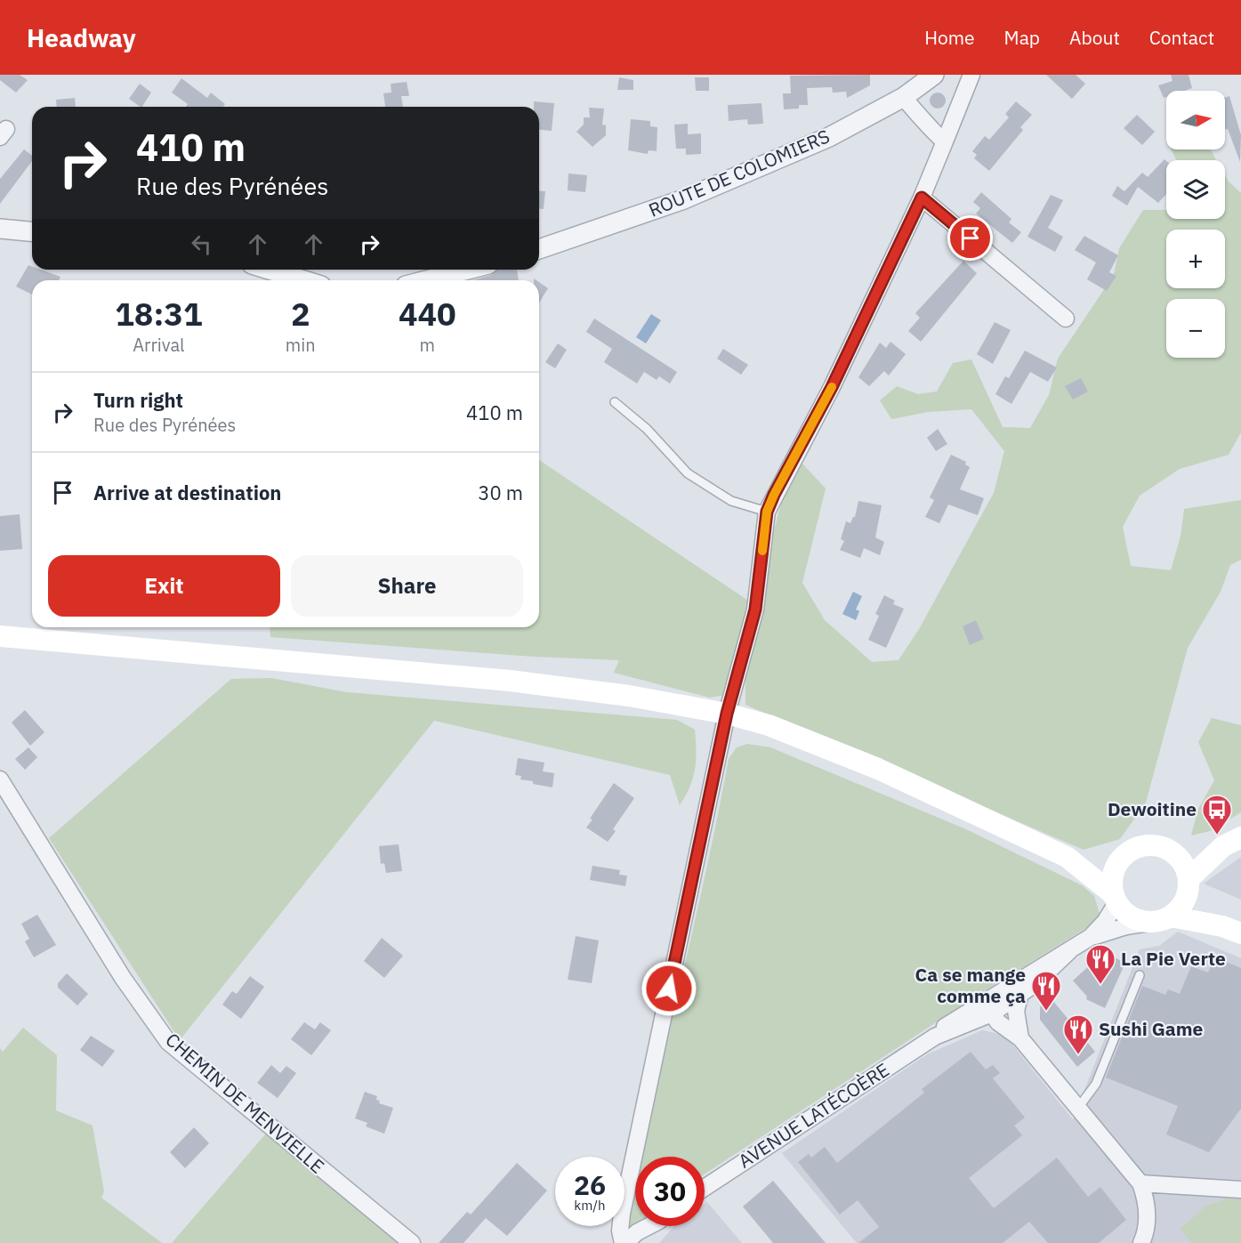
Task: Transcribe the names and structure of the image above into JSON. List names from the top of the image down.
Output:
{
  "streets": {
    "street": ["ROUTE DE COLOMIERS", "CHEMIN DE MENVIELLE", "AVENUE LATÉCOÈRE"]
  },
  "places": {
    "bus stop": ["Dewoitine"],
    "restaurant": ["La Pie Verte", "Ca se mange comme ça", "Sushi Game"]
  },
  "north": "right",
  "page": {
    "header": "Headway",
    "nav": [
      "Home",
      "Map",
      "About",
      "Contact"
    ],
    "map_buttons": ["+", "−"],
    "turn": ["410 m", "Rue des Pyrénées"],
    "eta": [
      "18:31",
      "Arrival",
      "2",
      "min",
      "440",
      "m"
    ],
    "list": [
      {
        "name": "Turn right",
        "note": "Rue des Pyrénées",
        "value": "410 m"
      },
      {
        "name": "Arrive at destination",
        "value": "30 m"
      }
    ],
    "buttons": ["Exit", "Share"],
    "speed": "26 km/h",
    "limit": "30"
  }
}
